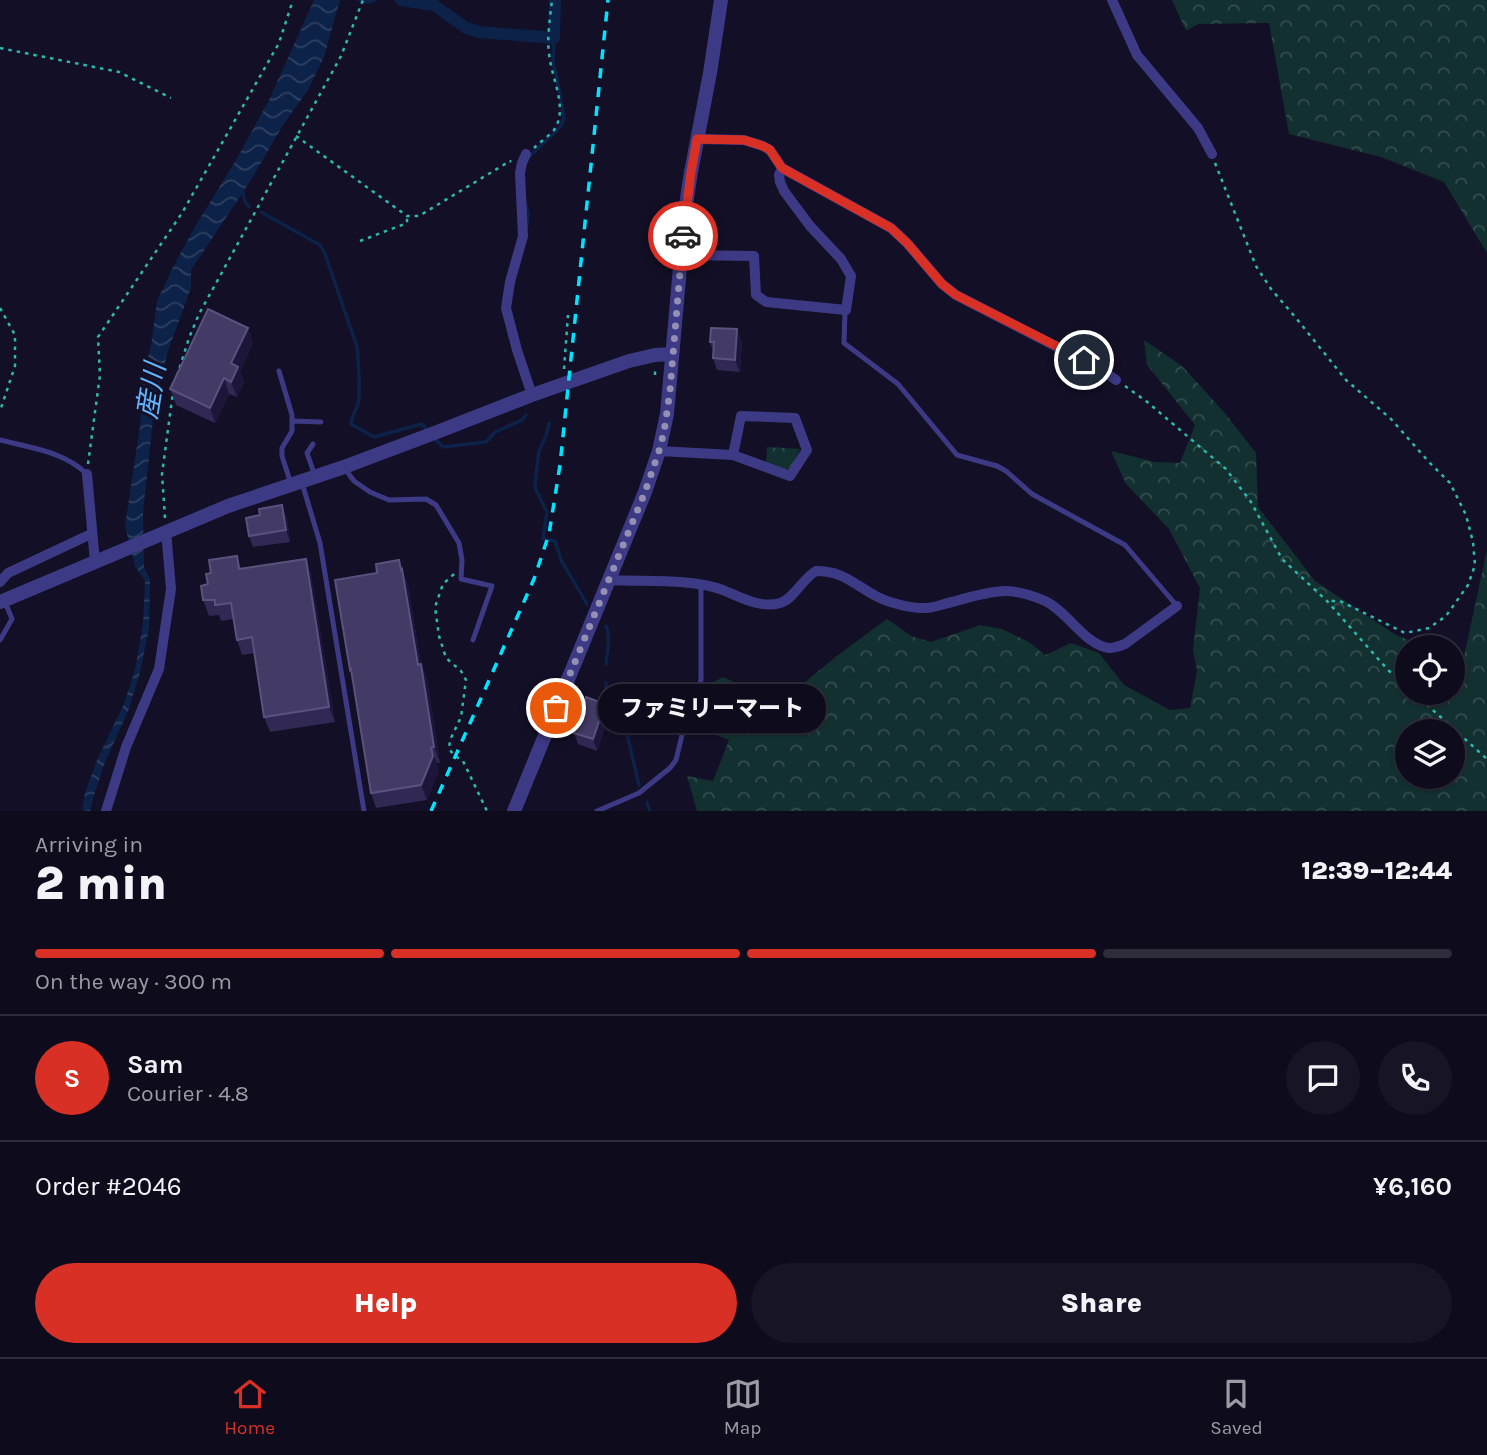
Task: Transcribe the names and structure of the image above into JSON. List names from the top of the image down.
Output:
{
  "water": ["産川"],
  "places": ["ファミリーマート"],
  "page": {
    "bubble": "ファミリーマート",
    "heading": ["2 min", "Arriving in", "12:39–12:44"],
    "panel": [
      "Sam",
      "Courier · 4.8",
      "Order #2046",
      "¥6,160"
    ],
    "bar": "On the way · 300 m",
    "round": "S",
    "buttons": ["Help", "Share"],
    "tabs": ["Home", "Map", "Saved"]
  }
}
